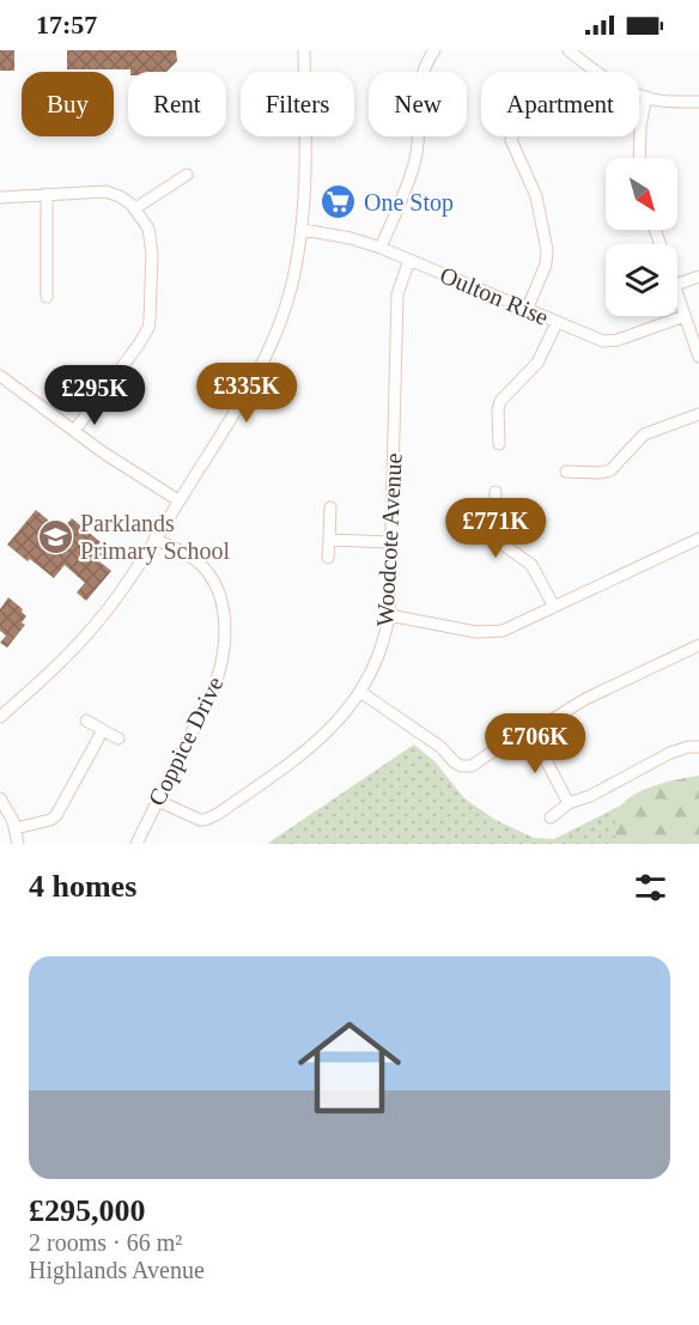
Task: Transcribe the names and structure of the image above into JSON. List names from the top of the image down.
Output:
{
  "streets": {
    "street": ["Oulton Rise", "Woodcote Avenue", "Coppice Drive"]
  },
  "crossings": [
    ["Oulton Rise", "Woodcote Avenue"],
    ["Woodcote Avenue", "Coppice Drive"]
  ],
  "places": {
    "supermarket": ["One Stop"],
    "school or university": ["Parklands Primary School"]
  },
  "north": "bottom right",
  "page": {
    "status": "17:57",
    "chip": [
      "Buy",
      "Rent",
      "Filters",
      "New",
      "Apartment"
    ],
    "price": [
      "£335K",
      "£295K",
      "£771K",
      "£706K"
    ],
    "heading": "4 homes",
    "list": [
      {
        "name": "£295,000",
        "note": "2 rooms · 66 m² · Highlands Avenue"
      }
    ]
  }
}
